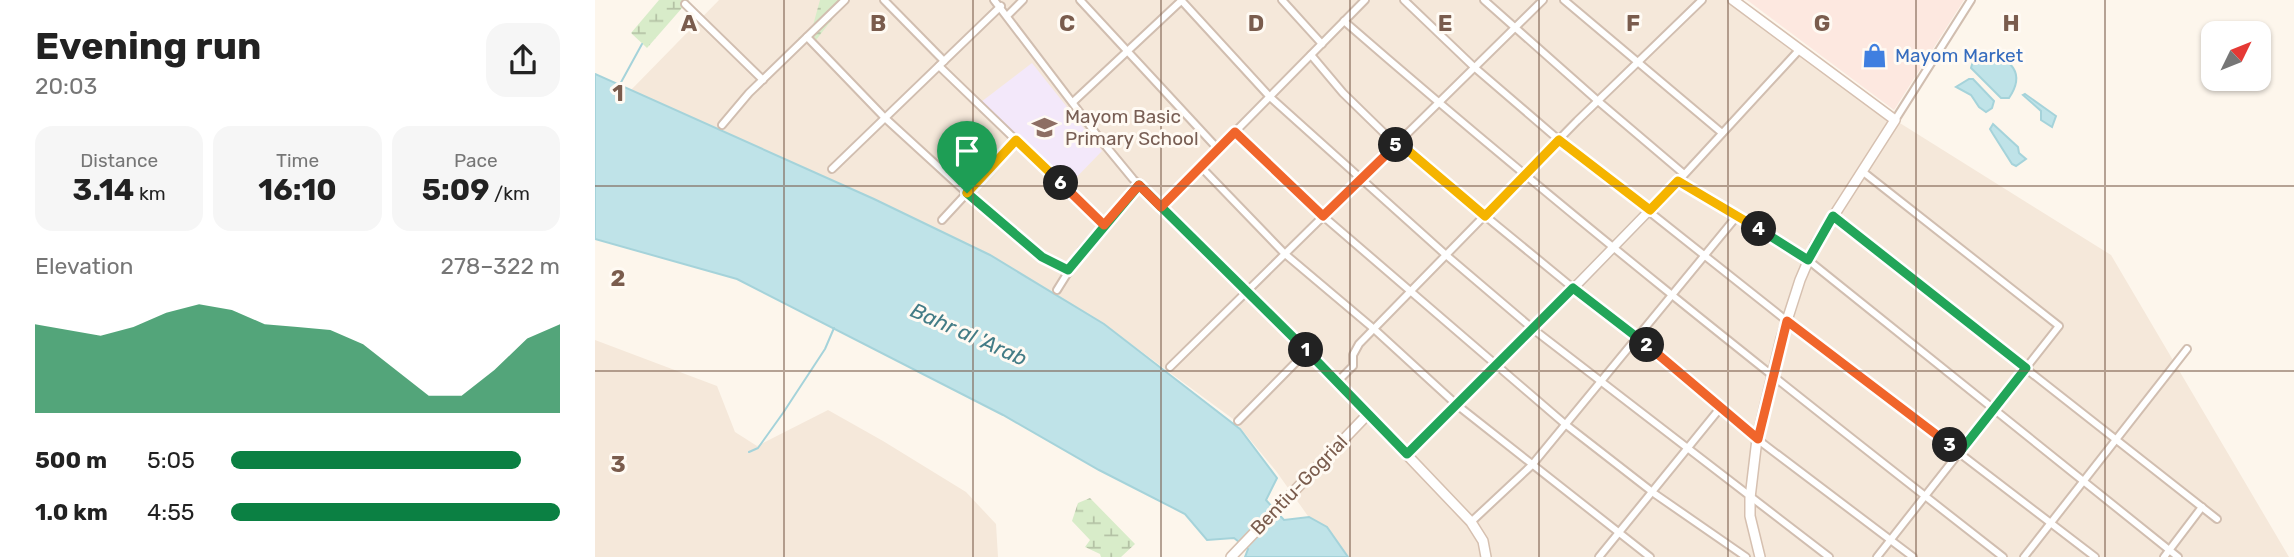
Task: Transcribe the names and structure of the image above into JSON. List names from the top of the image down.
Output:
{
  "streets": {
    "main road": ["Bentiu-Gogrial"]
  },
  "water": ["Bahr al 'Arab"],
  "places": {
    "shop": ["Mayom Market"],
    "school or university": ["Mayom Basic Primary School"]
  },
  "north": "top right",
  "page": {
    "heading": ["Evening run", "20:03"],
    "stats": [
      ["Distance", "3.14 km"],
      ["Time", "16:10"],
      ["Pace", "5:09 /km"]
    ],
    "pins": [
      "5",
      "6",
      "4",
      "2",
      "1",
      "3"
    ],
    "chart": ["Elevation", "278–322 m"],
    "list": [
      {
        "name": "500 m",
        "note": "5:05"
      },
      {
        "name": "1.0 km",
        "note": "4:55"
      }
    ]
  },
  "grid": {
    "columns": [
      "A",
      "B",
      "C",
      "D",
      "E",
      "F",
      "G",
      "H"
    ],
    "rows": ["1", "2", "3"]
  }
}
